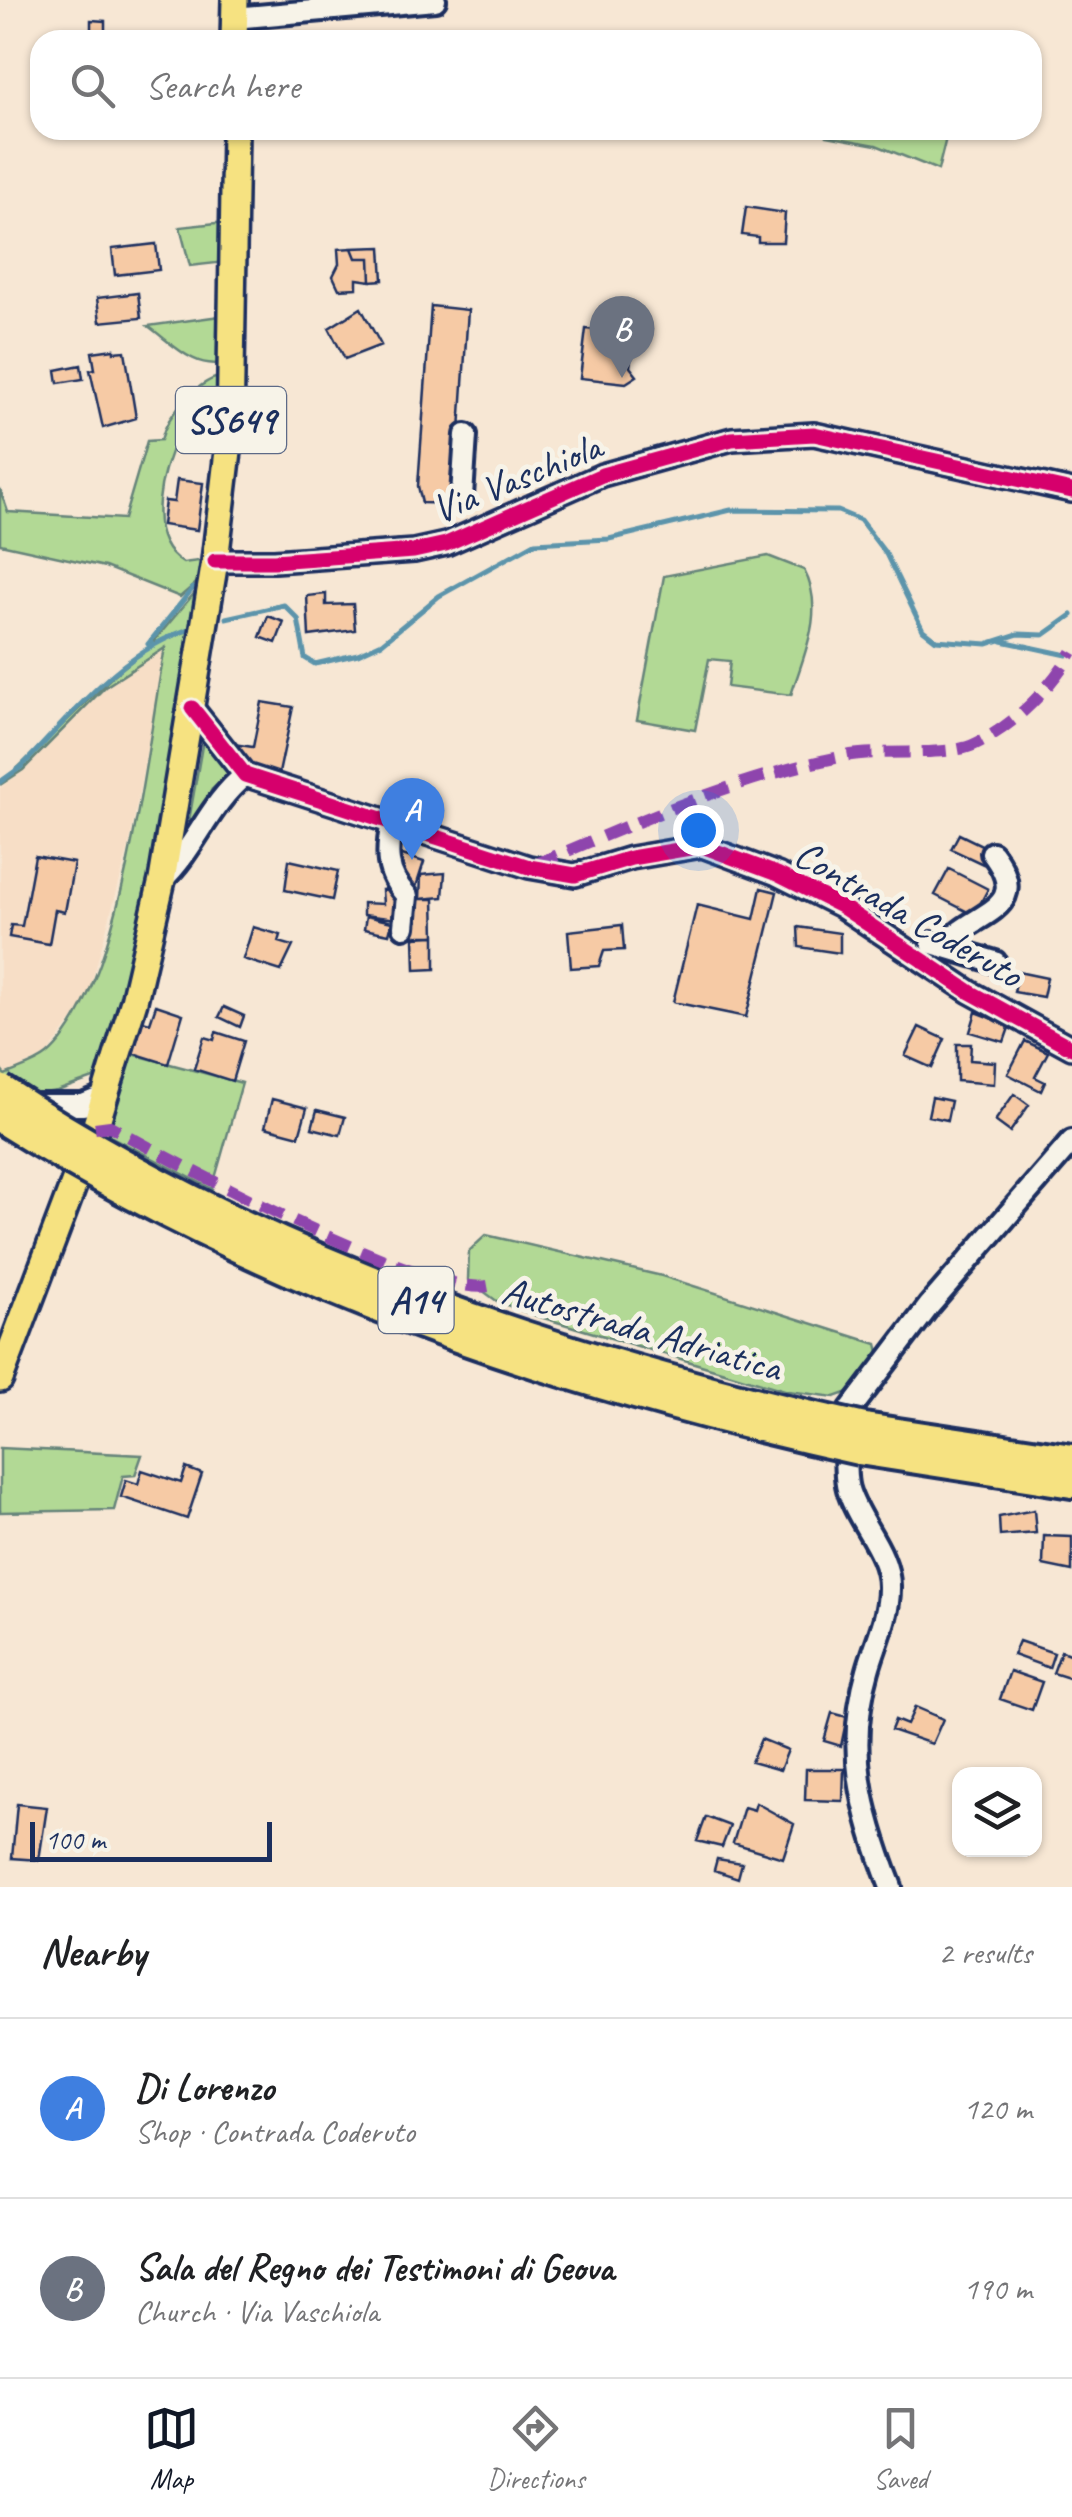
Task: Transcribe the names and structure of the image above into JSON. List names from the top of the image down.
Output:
{
  "streets": {
    "highway": ["A14", "Autostrada Adriatica"],
    "main road": ["SS649"],
    "street": ["Via Vaschiola", "Contrada Coderuto"]
  },
  "crossings": [
    ["SS649", "Via Vaschiola"]
  ],
  "scale_bar": "100 m",
  "page": {
    "search": "Search here",
    "pins": ["B", "A"],
    "scale": "100 m",
    "heading": ["Nearby", "2 results"],
    "list": [
      {
        "mark": "A",
        "name": "Di Lorenzo",
        "note": "Shop · Contrada Coderuto",
        "value": "120 m"
      },
      {
        "mark": "B",
        "name": "Sala del Regno dei Testimoni di Geova",
        "note": "Church · Via Vaschiola",
        "value": "190 m"
      }
    ],
    "nav": ["Map", "Directions", "Saved"]
  }
}
